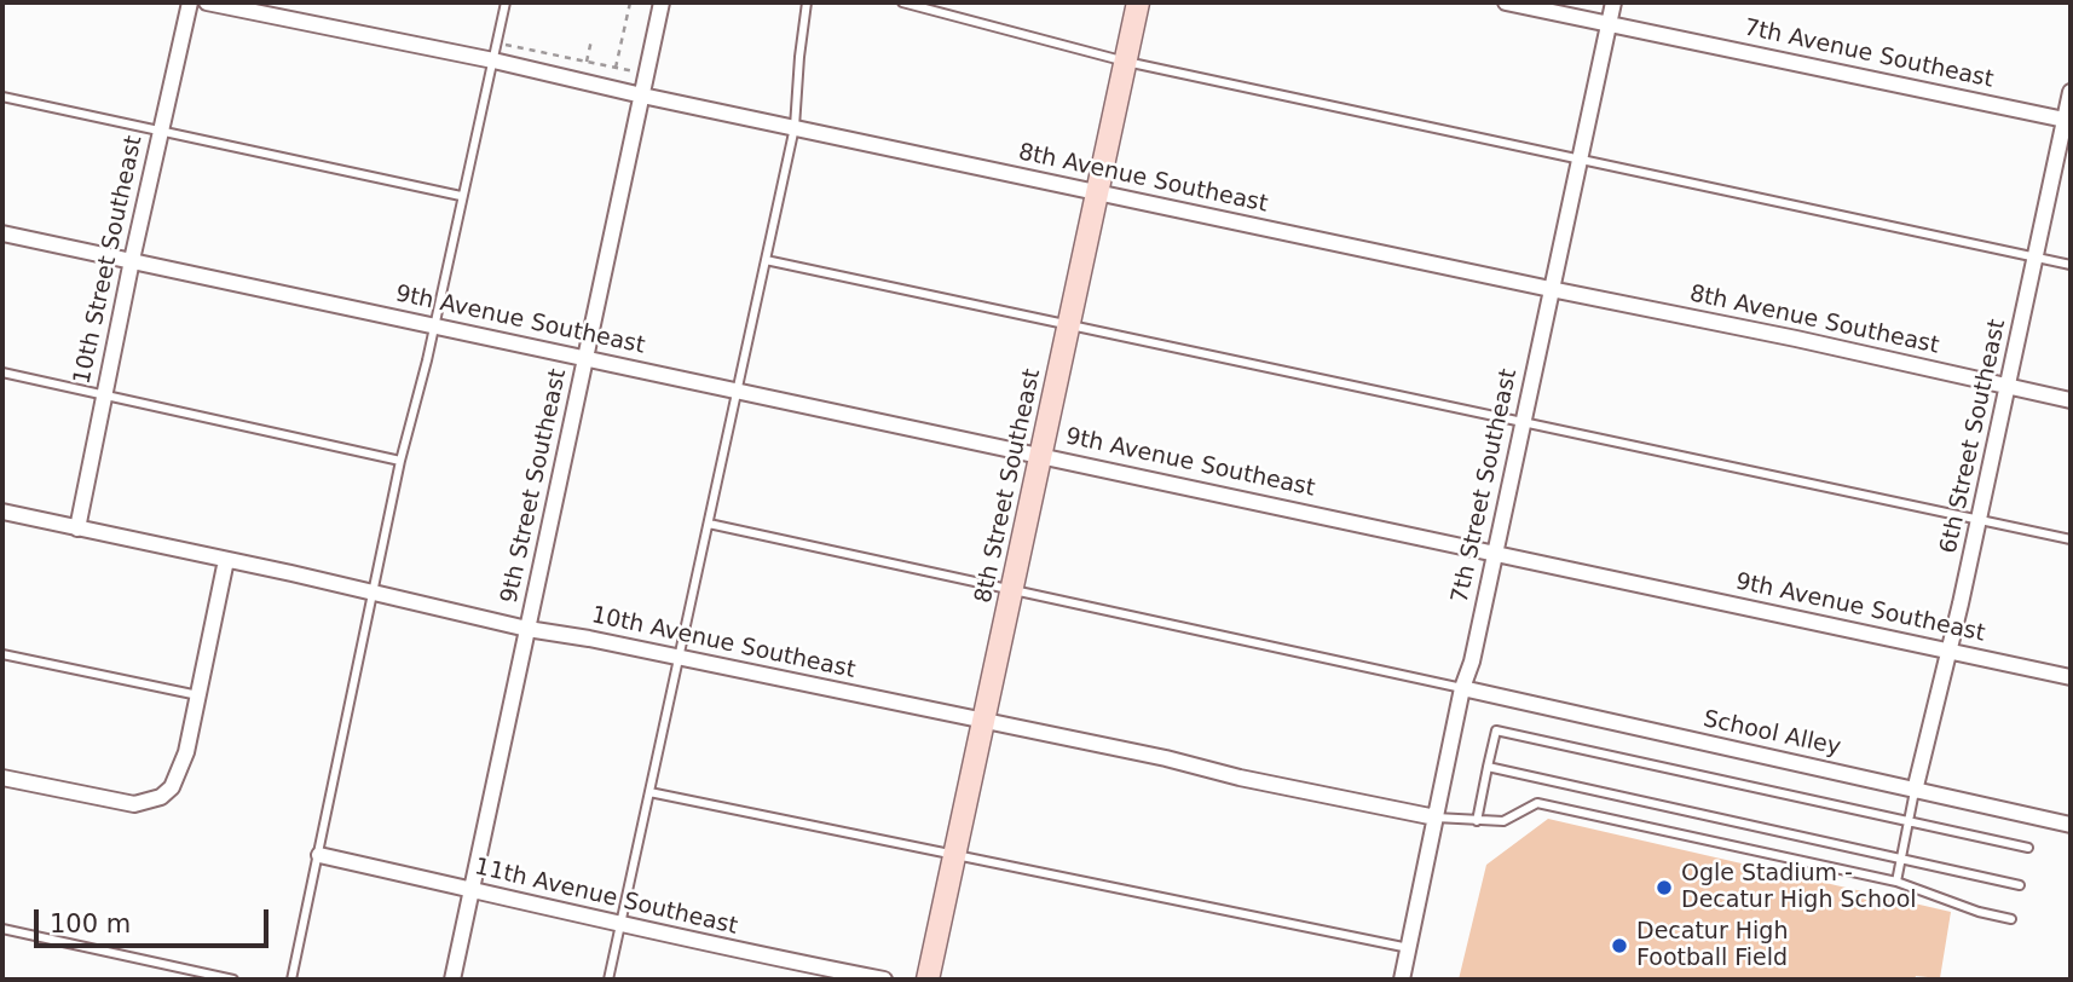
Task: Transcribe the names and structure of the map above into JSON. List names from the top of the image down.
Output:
{
  "streets": {
    "street": [
      "7th Avenue Southeast",
      "8th Avenue Southeast",
      "10th Street Southeast",
      "9th Avenue Southeast",
      "6th Street Southeast",
      "9th Street Southeast",
      "8th Street Southeast",
      "7th Street Southeast",
      "10th Avenue Southeast",
      "School Alley",
      "11th Avenue Southeast"
    ]
  },
  "crossings": [
    ["7th Avenue Southeast", "6th Street Southeast"],
    ["7th Avenue Southeast", "7th Street Southeast"],
    ["8th Avenue Southeast", "6th Street Southeast"],
    ["8th Avenue Southeast", "9th Street Southeast"],
    ["8th Avenue Southeast", "8th Street Southeast"],
    ["8th Avenue Southeast", "7th Street Southeast"],
    ["10th Street Southeast", "9th Avenue Southeast"],
    ["10th Street Southeast", "10th Avenue Southeast"],
    ["9th Avenue Southeast", "6th Street Southeast"],
    ["9th Avenue Southeast", "9th Street Southeast"],
    ["9th Avenue Southeast", "8th Street Southeast"],
    ["9th Avenue Southeast", "7th Street Southeast"],
    ["6th Street Southeast", "School Alley"],
    ["9th Street Southeast", "10th Avenue Southeast"],
    ["9th Street Southeast", "11th Avenue Southeast"],
    ["8th Street Southeast", "10th Avenue Southeast"],
    ["7th Street Southeast", "10th Avenue Southeast"],
    ["7th Street Southeast", "School Alley"]
  ],
  "places": ["Ogle Stadium - Decatur High School", "Decatur High Football Field"],
  "scale_bar": "100 m"
}
